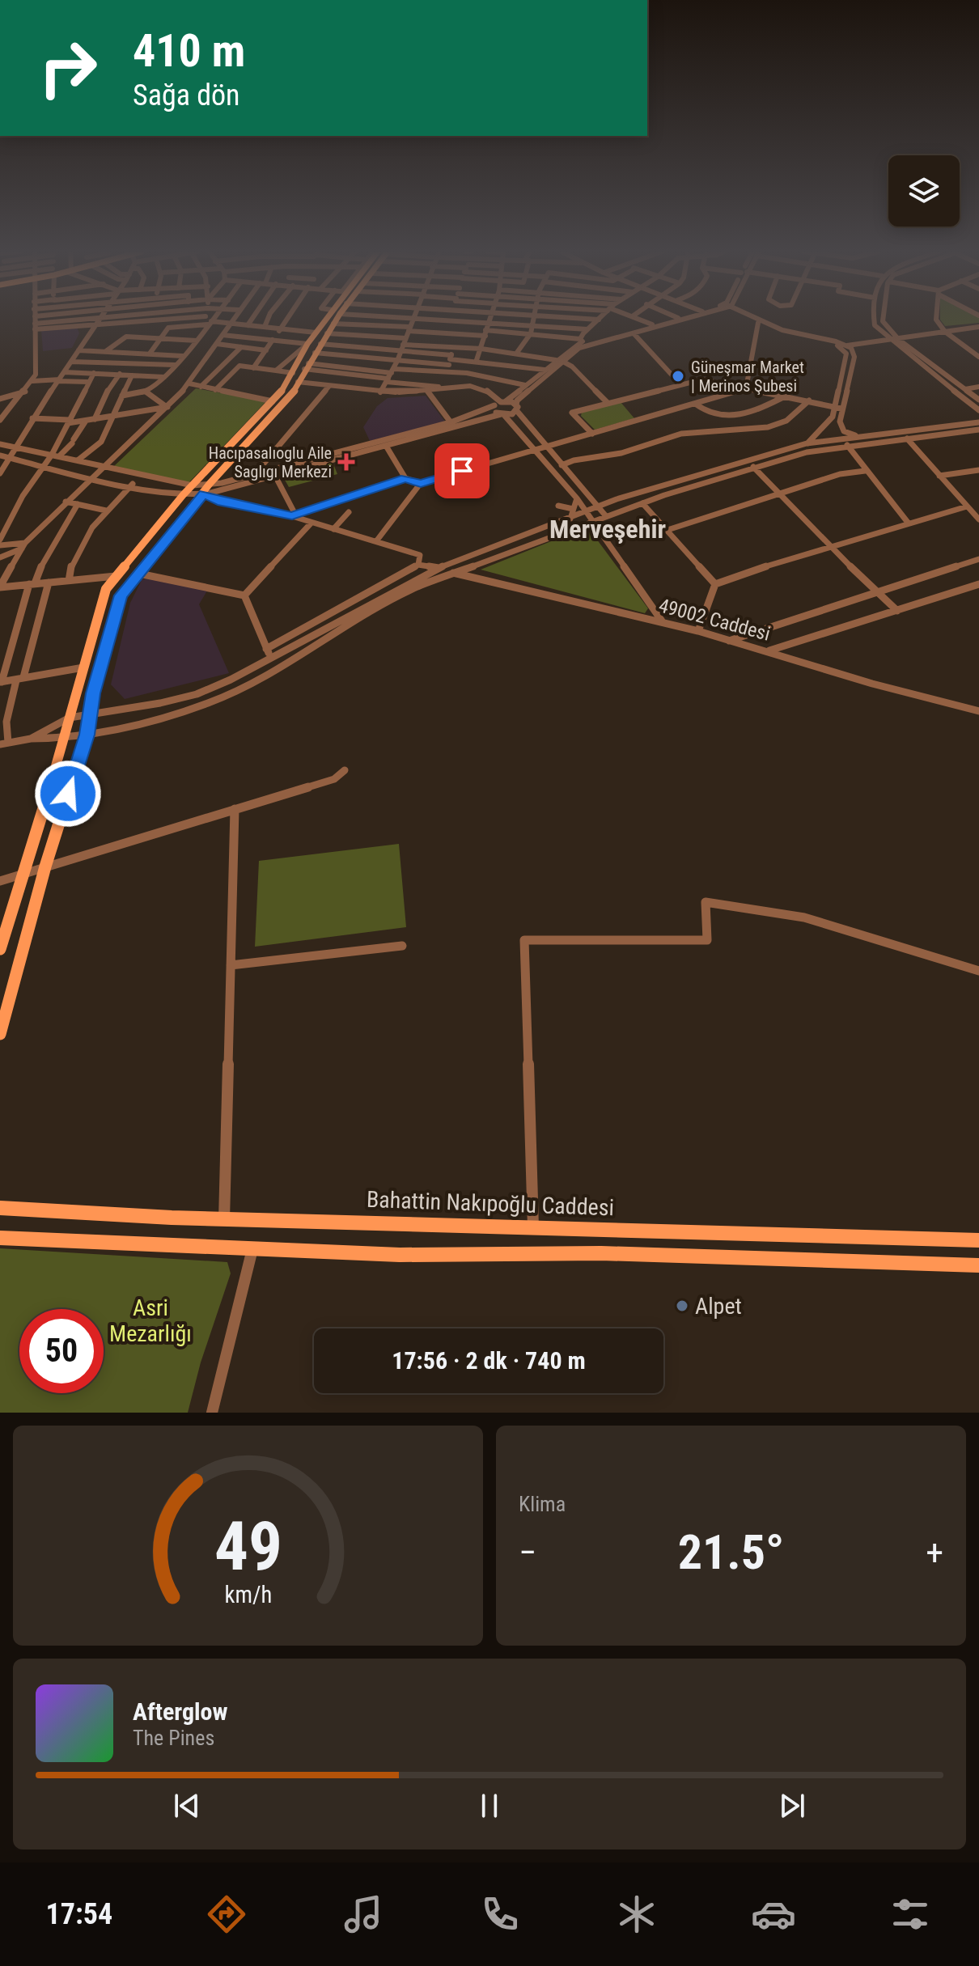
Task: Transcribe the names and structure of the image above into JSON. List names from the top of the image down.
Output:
{
  "streets": {
    "main road": ["Bahattin Nakıpoğlu Caddesi"],
    "street": ["49002 Caddesi"]
  },
  "districts": ["Merveşehir"],
  "parks": ["Asri Mezarlığı"],
  "places": {
    "other": ["Güneşmar Market | Merinos Şubesi", "Alpet"],
    "health": ["Hacıpasalıoglu Aile Saglıgı Merkezi"]
  },
  "page": {
    "turn": ["410 m", "Sağa dön"],
    "limit": "50",
    "trip": "17:56 · 2 dk · 740 m",
    "tile": "Klima",
    "heat": ["−", "21.5°", "+"],
    "song": ["Afterglow", "The Pines"],
    "tabs": "17:54",
    "gauge": ["49", "km/h"]
  }
}
